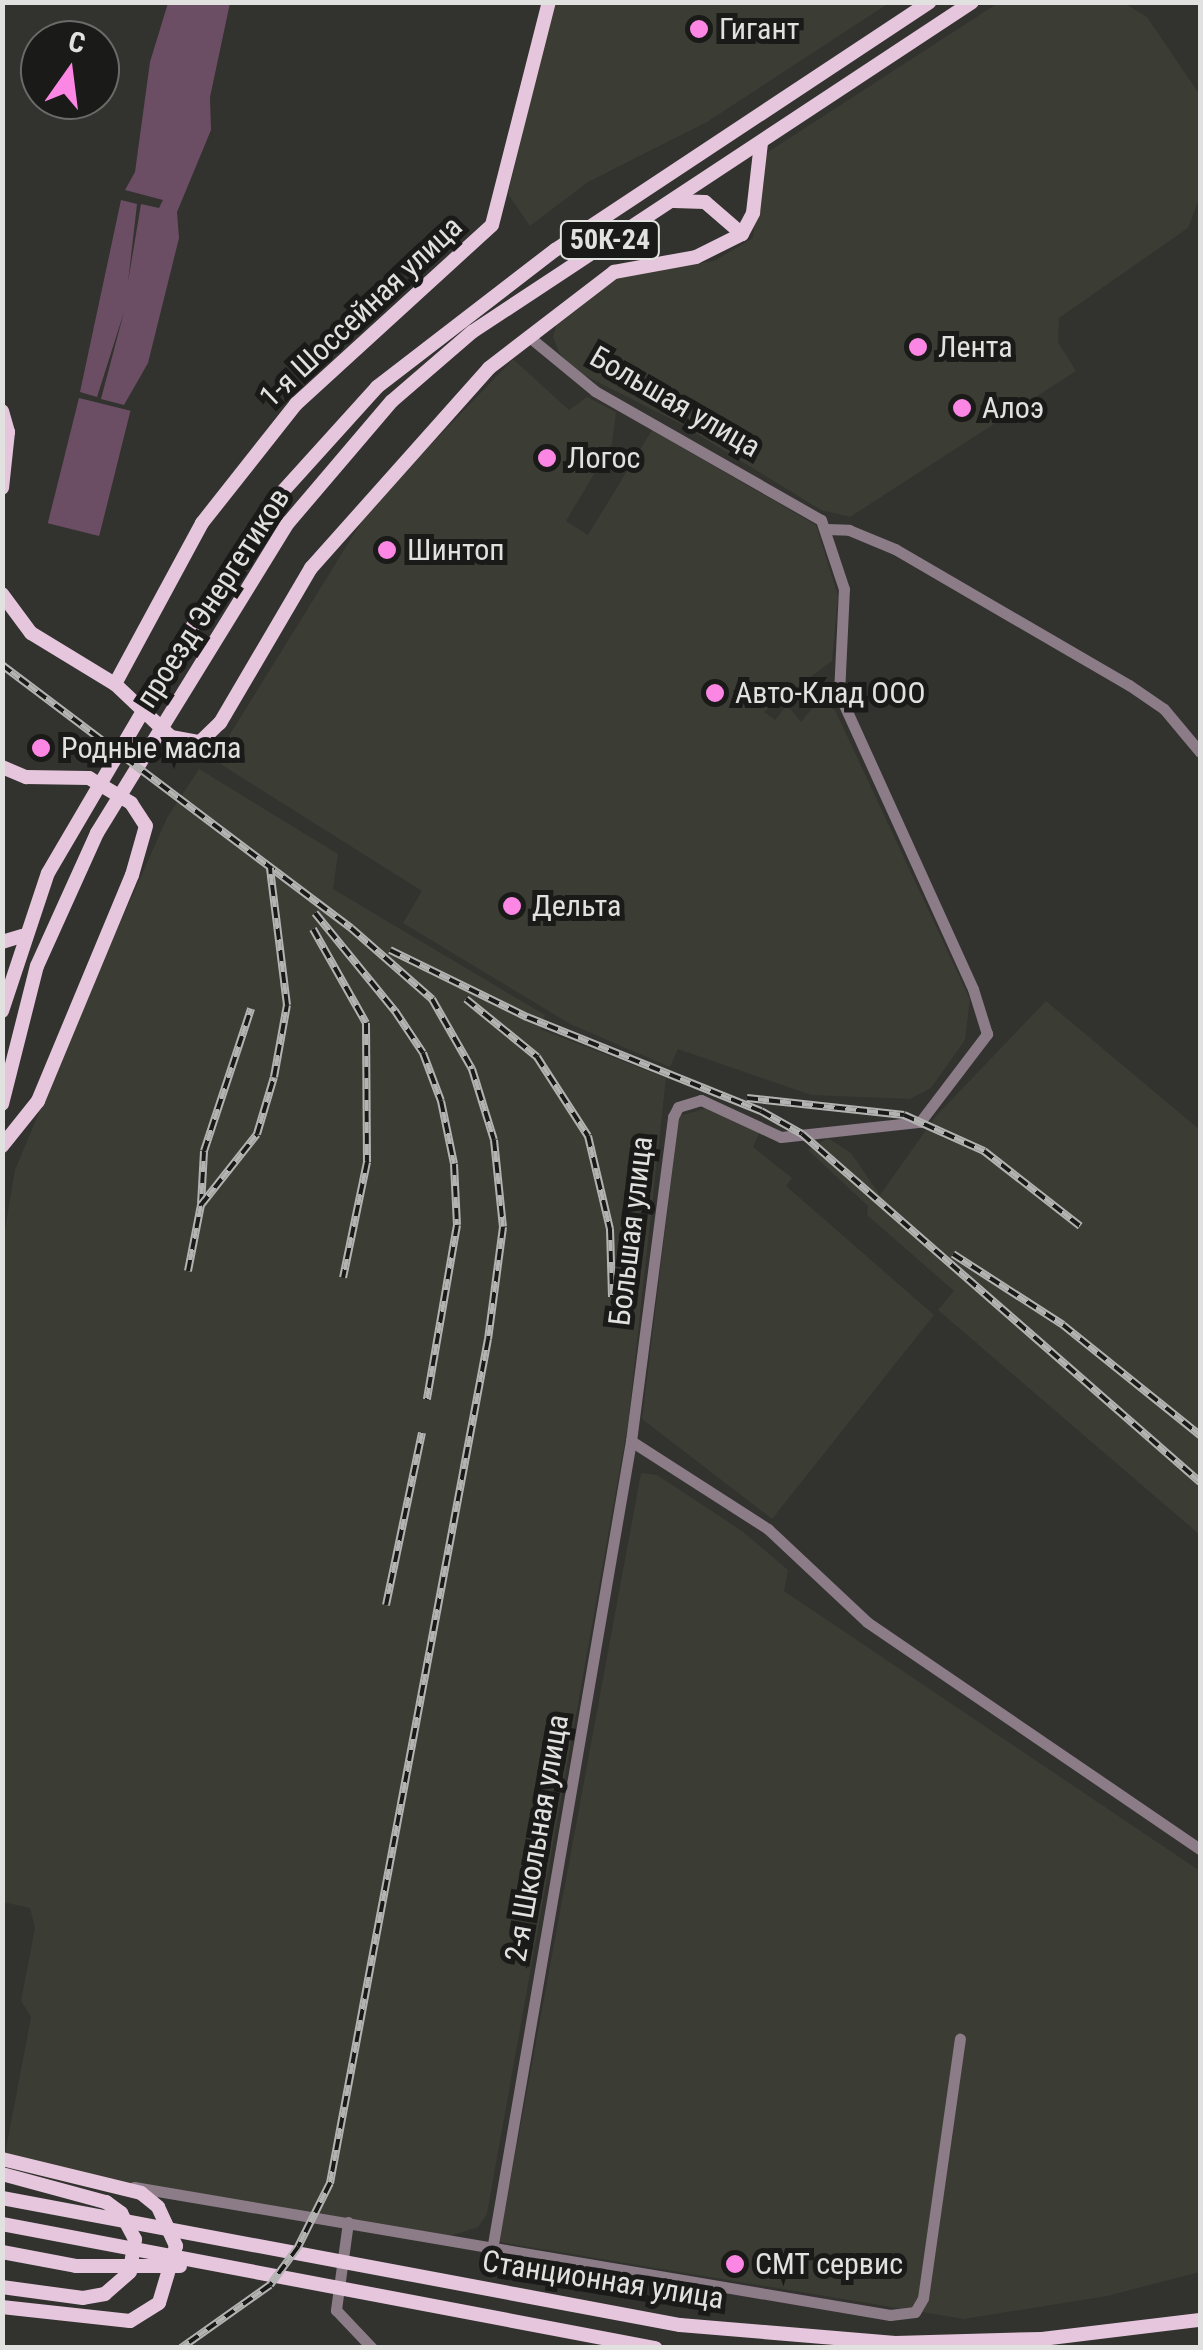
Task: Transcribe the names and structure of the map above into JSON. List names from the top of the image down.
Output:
{
  "streets": {
    "main road": [
      "50К-24",
      "1-я Шоссейная улица",
      "проезд Энергетиков",
      "Станционная улица"
    ],
    "street": ["Большая улица", "2-я Школьная улица"]
  },
  "crossings": [
    ["Большая улица", "2-я Школьная улица"],
    ["2-я Школьная улица", "Станционная улица"]
  ],
  "places": [
    "Гигант",
    "Лента",
    "Алоэ",
    "Логос",
    "Шинтоп",
    "Авто-Клад ООО",
    "Родные масла",
    "Дельта",
    "СМТ сервис"
  ],
  "north": "top"
}
